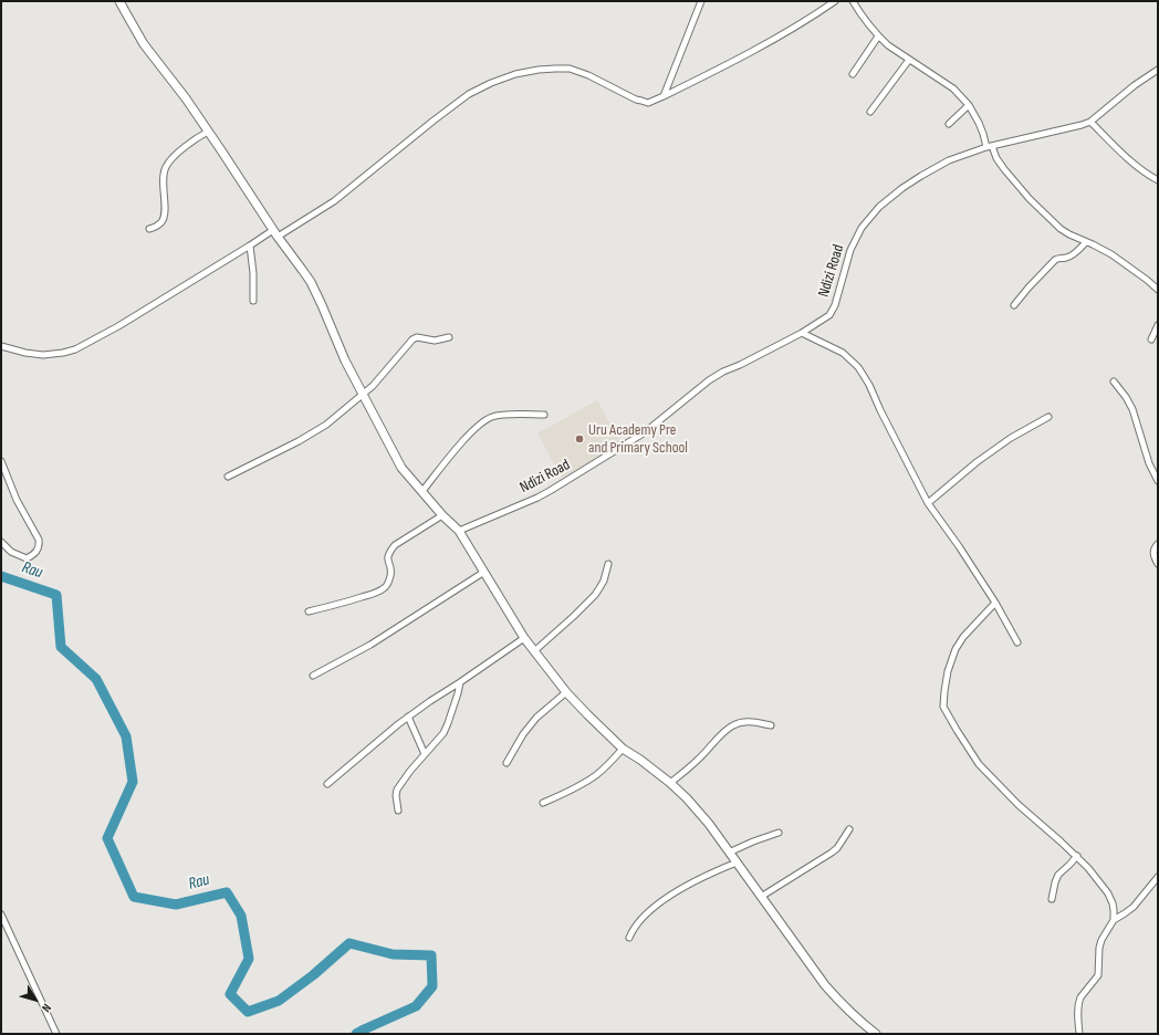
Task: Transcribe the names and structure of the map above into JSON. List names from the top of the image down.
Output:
{
  "streets": {
    "street": ["Ndizi Road"]
  },
  "water": ["Rau"],
  "places": ["Uru Academy Pre and Primary School"],
  "north": "bottom right"
}
